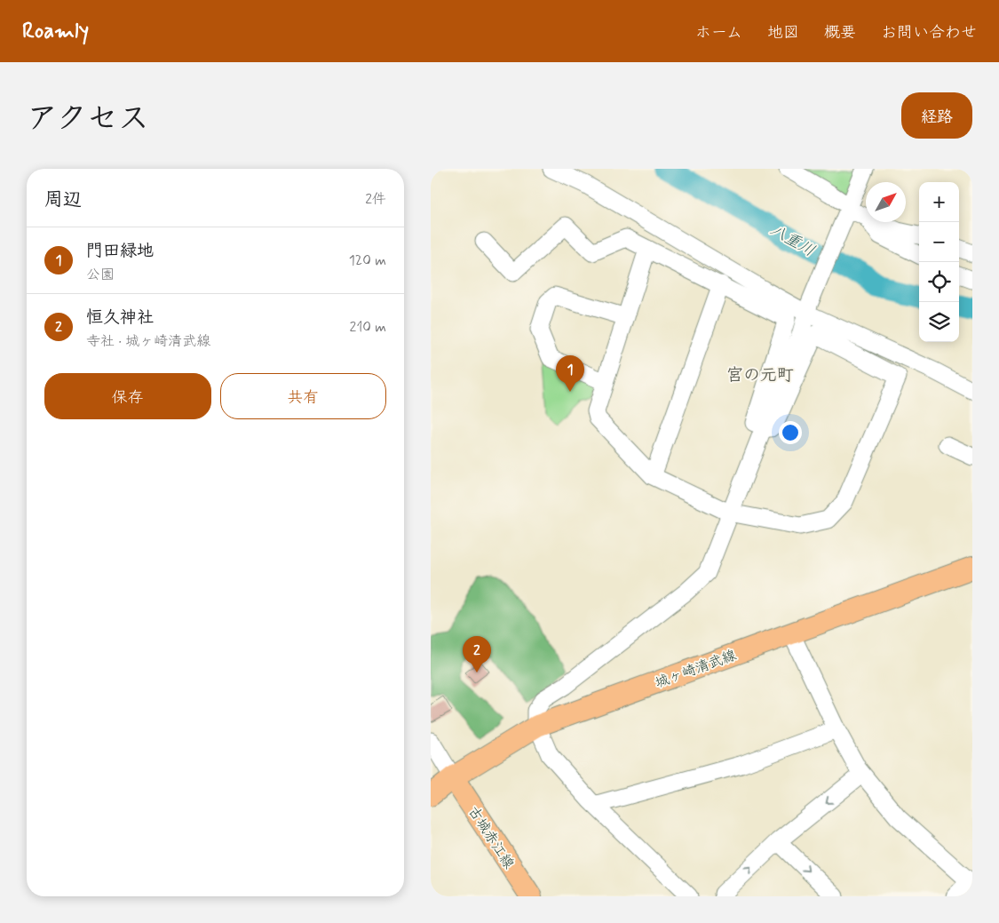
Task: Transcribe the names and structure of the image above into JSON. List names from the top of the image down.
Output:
{
  "streets": {
    "main road": ["城ヶ崎清武線", "古城赤江線"]
  },
  "crossings": [
    ["城ヶ崎清武線", "古城赤江線"]
  ],
  "districts": ["宮の元町"],
  "water": ["八重川"],
  "north": "top right",
  "page": {
    "header": "Roamly",
    "nav": [
      "ホーム",
      "地図",
      "概要",
      "お問い合わせ"
    ],
    "title": "アクセス",
    "buttons": [
      "経路",
      ["保存", "共有"]
    ],
    "heading": ["周辺", "2件"],
    "map_buttons": ["+", "−"],
    "list": [
      {
        "mark": "1",
        "name": "門田緑地",
        "note": "公園",
        "value": "120 m"
      },
      {
        "mark": "2",
        "name": "恒久神社",
        "note": "寺社 · 城ヶ崎清武線",
        "value": "210 m"
      }
    ],
    "pins": ["1", "2"]
  }
}
